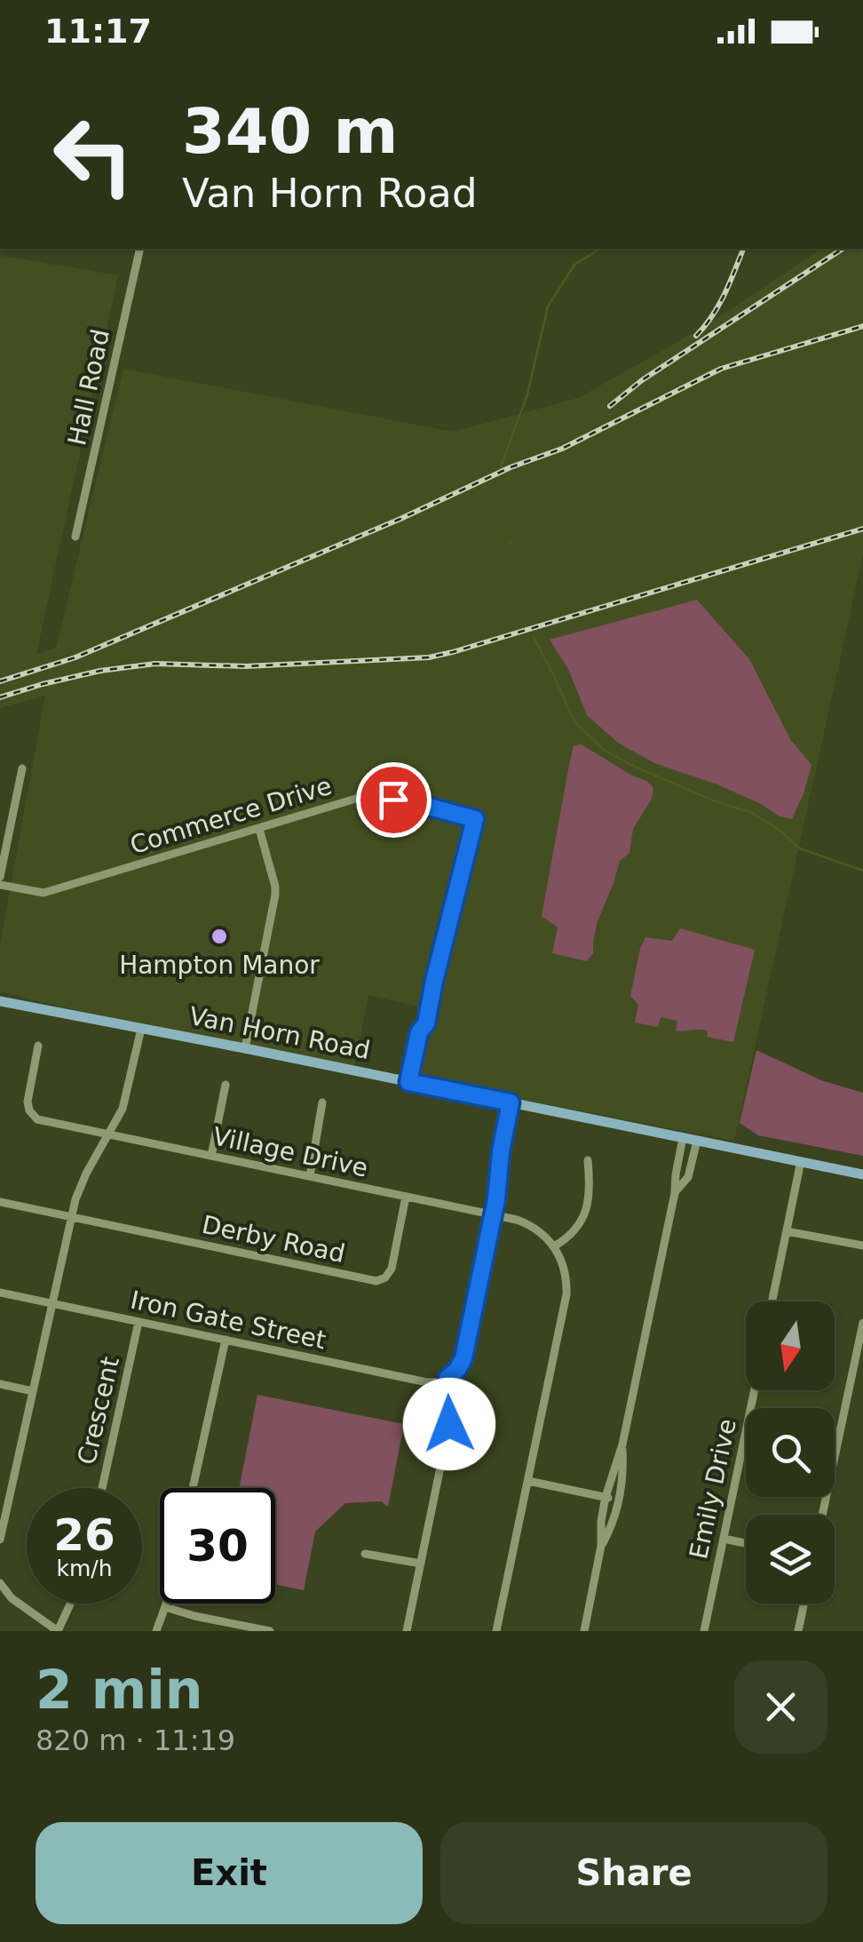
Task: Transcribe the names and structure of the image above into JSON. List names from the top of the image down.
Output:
{
  "streets": {
    "main road": ["Van Horn Road"],
    "street": [
      "Hall Road",
      "Commerce Drive",
      "Village Drive",
      "Derby Road",
      "Iron Gate Street",
      "Crescent",
      "Emily Drive"
    ]
  },
  "crossings": [
    ["Commerce Drive", "Van Horn Road"],
    ["Village Drive", "Derby Road"],
    ["Iron Gate Street", "Crescent"]
  ],
  "places": ["Hampton Manor"],
  "north": "bottom",
  "page": {
    "status": "11:17",
    "turn": ["340 m", "Van Horn Road"],
    "speed": "26 km/h",
    "limit": "30",
    "heading": ["2 min", "820 m · 11:19"],
    "buttons": ["Exit", "Share"]
  }
}
